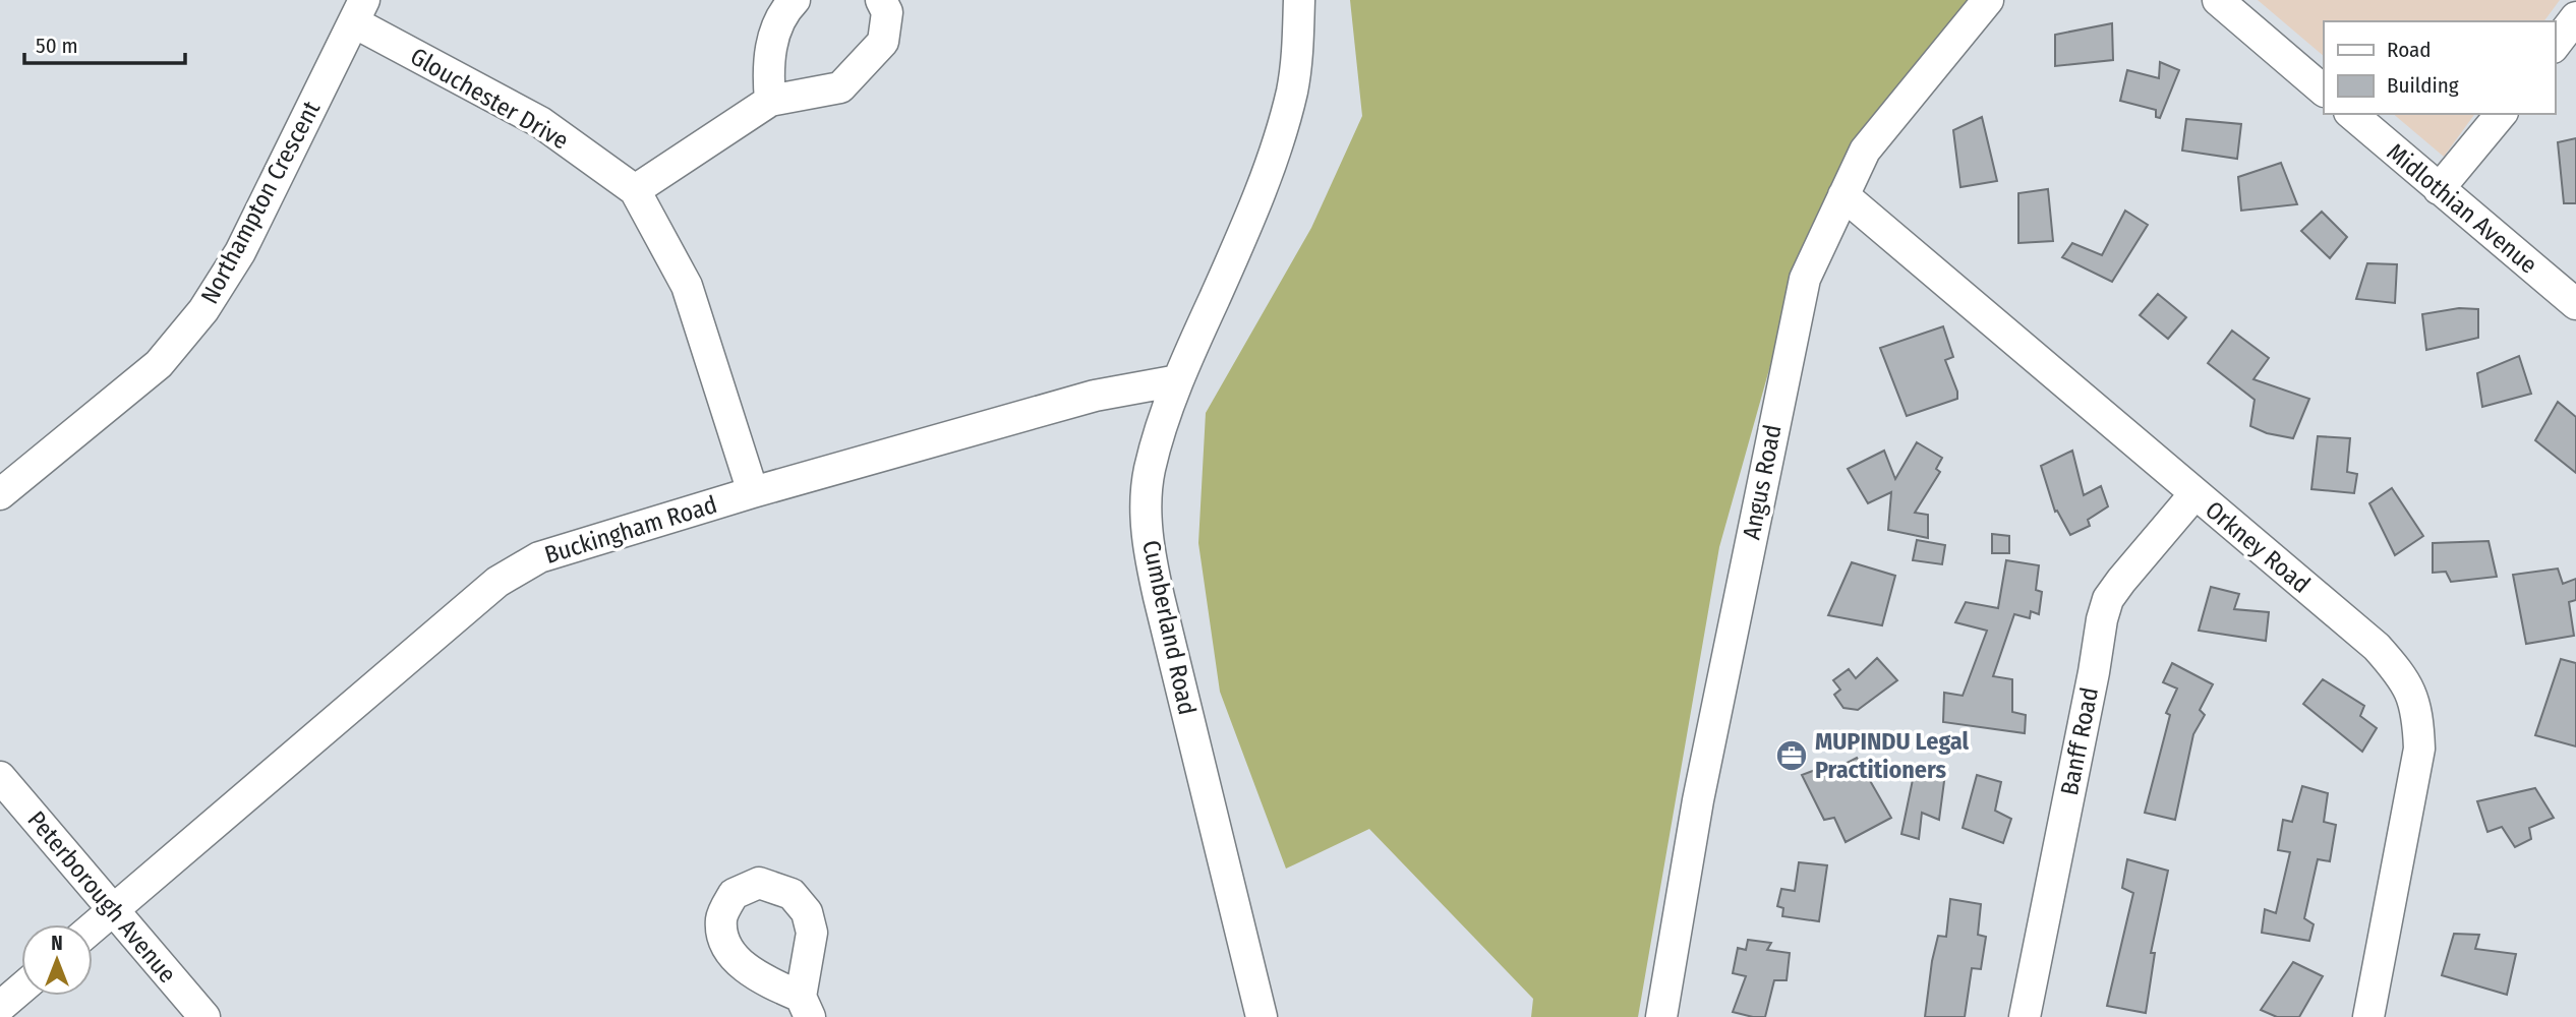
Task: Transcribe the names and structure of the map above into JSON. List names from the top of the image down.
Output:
{
  "streets": {
    "street": [
      "Glouchester Drive",
      "Northampton Crescent",
      "Midlothian Avenue",
      "Angus Road",
      "Buckingham Road",
      "Orkney Road",
      "Cumberland Road",
      "Banff Road",
      "Peterborough Avenue"
    ]
  },
  "crossings": [
    ["Glouchester Drive", "Northampton Crescent"],
    ["Glouchester Drive", "Buckingham Road"],
    ["Angus Road", "Orkney Road"],
    ["Buckingham Road", "Cumberland Road"],
    ["Buckingham Road", "Peterborough Avenue"],
    ["Orkney Road", "Banff Road"]
  ],
  "places": {
    "office": ["MUPINDU Legal Practitioners"]
  },
  "legend": ["Road", "Building"],
  "scale_bar": "50 m",
  "north": "top"
}
